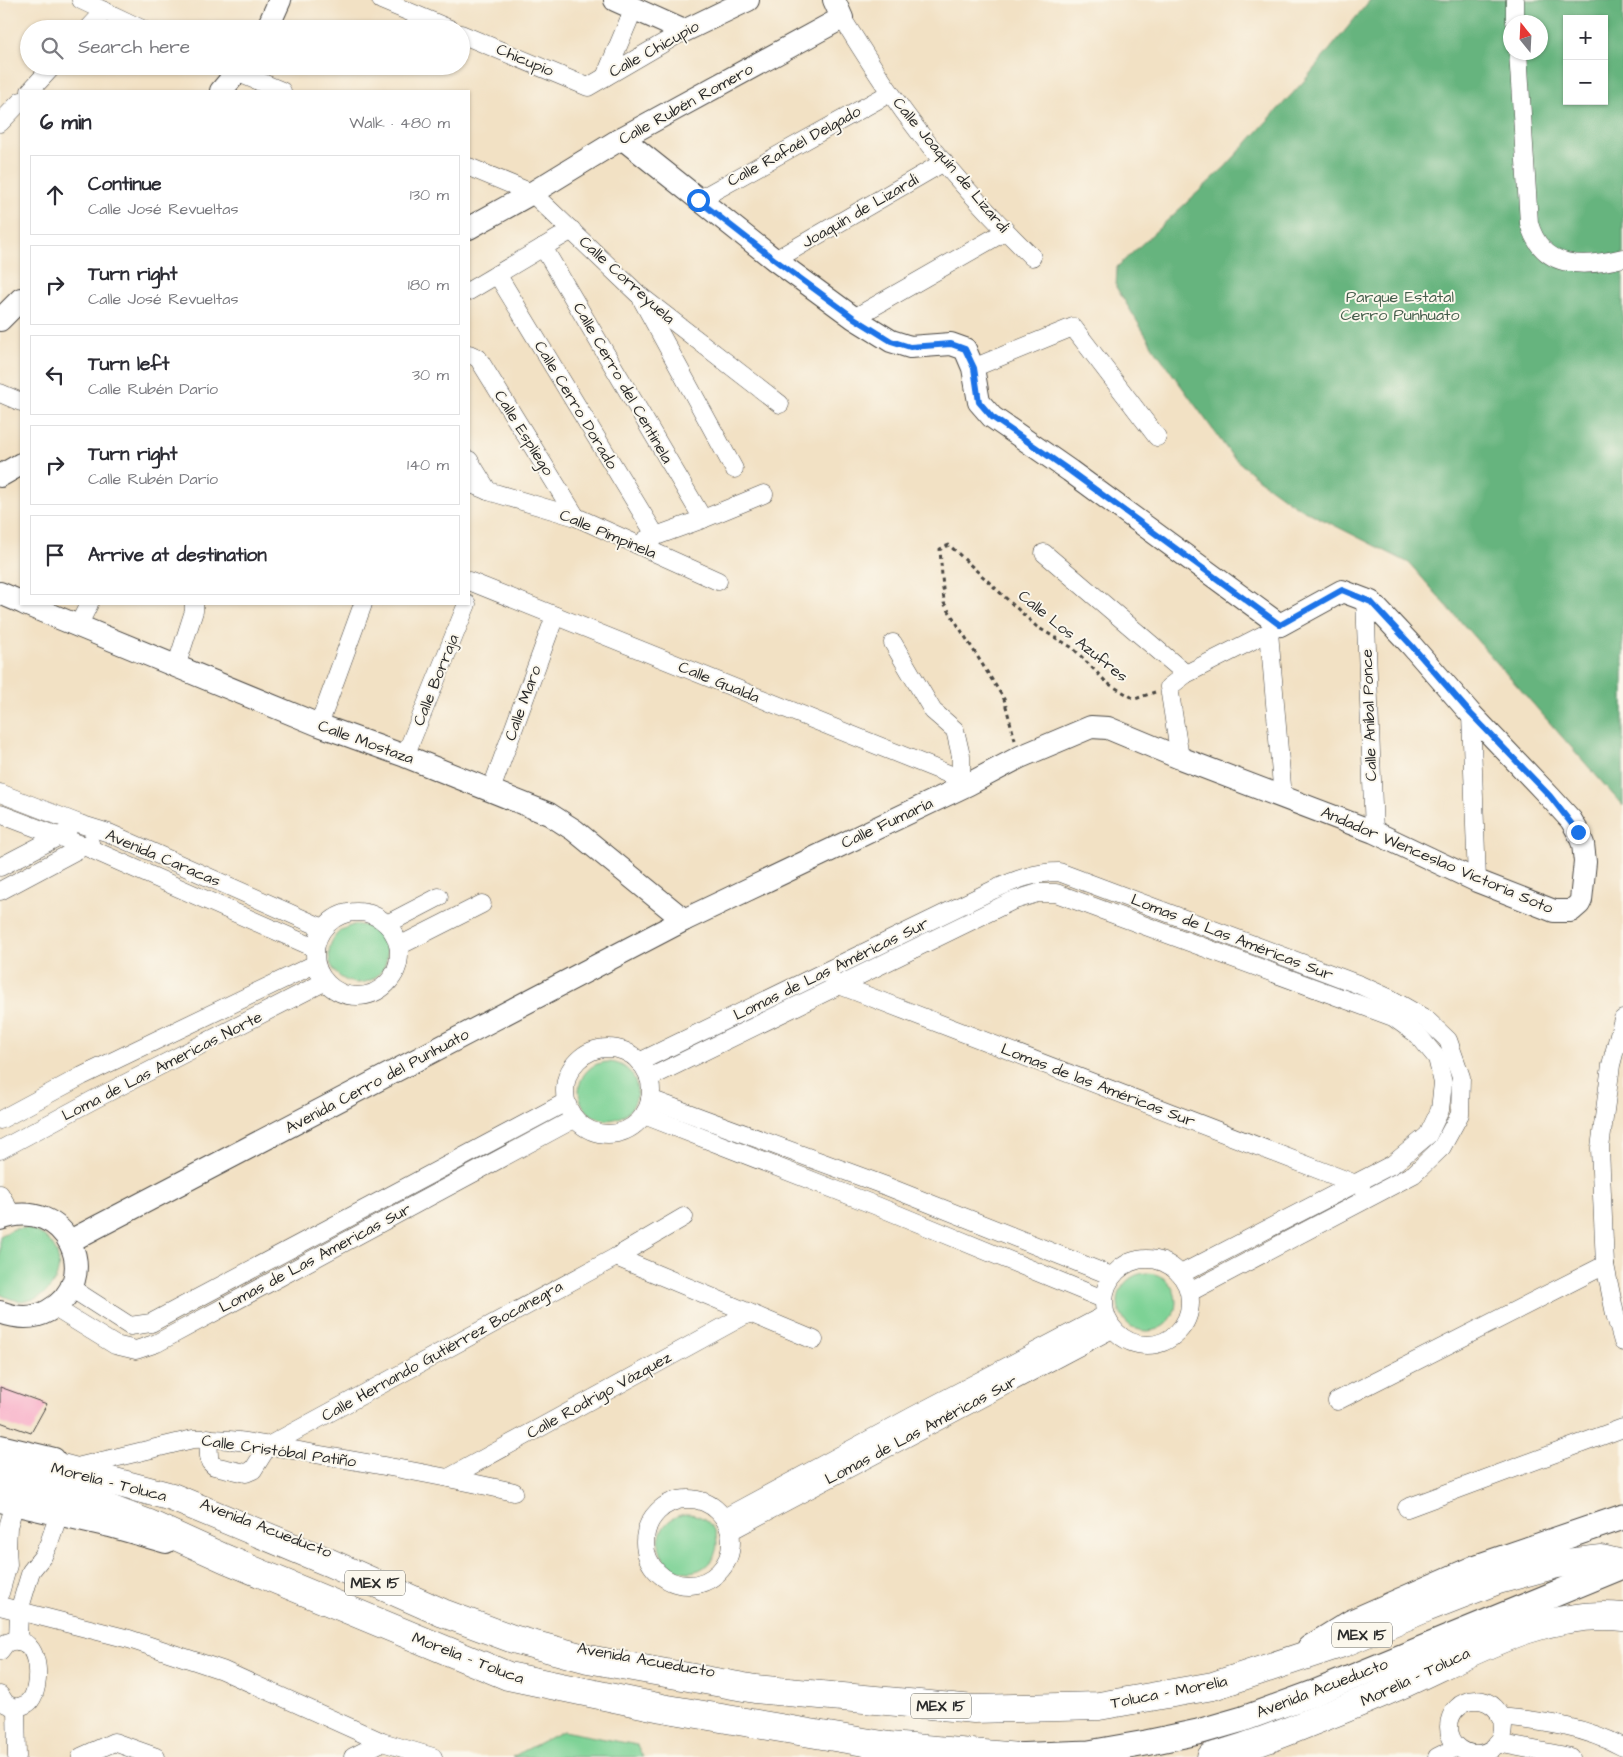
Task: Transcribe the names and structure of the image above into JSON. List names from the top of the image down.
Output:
{
  "streets": {
    "main road": [
      "Morelia - Toluca",
      "Avenida Acueducto",
      "MEX 15",
      "Toluca - Morelia"
    ],
    "street": [
      "Calle Chicupio",
      "Chicupio",
      "Calle Rubén Romero",
      "Calle Rafaél Delgado",
      "Calle Joaquín de Lizardi",
      "Joaquín de Lizardi",
      "Calle Correyuela",
      "Calle Cerro del Centinela",
      "Calle Cerro Dorado",
      "Calle Espliego",
      "Calle Pimpinela",
      "Calle Borraja",
      "Calle Gualda",
      "Calle Maro",
      "Calle Aníbal Ponce",
      "Calle Mostaza",
      "Calle Fumaría",
      "Avenida Caracas",
      "Andador Wenceslao Victoria Soto",
      "Lomas de Las Américas Sur",
      "Loma de Las Americas Norte",
      "Avenida Cerro del Punhuato",
      "Lomas de las Américas Sur",
      "Lomas de Las Americas Sur",
      "Calle Hernando Gutiérrez Bocanegra",
      "Calle Rodrigo Vázquez",
      "Calle Cristóbal Patiño"
    ],
    "path": ["Calle Los Azufres"]
  },
  "crossings": [
    ["Calle Chicupio", "Chicupio"],
    ["Calle Rubén Romero", "Calle Joaquín de Lizardi"],
    ["Calle Rubén Romero", "Calle Correyuela"],
    ["Calle Rafaél Delgado", "Calle Joaquín de Lizardi"],
    ["Calle Joaquín de Lizardi", "Joaquín de Lizardi"],
    ["Calle Espliego", "Calle Pimpinela"],
    ["Calle Los Azufres", "Calle Fumaría"],
    ["Calle Borraja", "Calle Mostaza"],
    ["Calle Gualda", "Calle Maro"],
    ["Calle Gualda", "Calle Fumaría"],
    ["Calle Maro", "Calle Mostaza"],
    ["Calle Aníbal Ponce", "Andador Wenceslao Victoria Soto"],
    ["Calle Mostaza", "Calle Fumaría"],
    ["Calle Mostaza", "Avenida Cerro del Punhuato"],
    ["Calle Fumaría", "Andador Wenceslao Victoria Soto"],
    ["Calle Fumaría", "Avenida Cerro del Punhuato"],
    ["Avenida Caracas", "Loma de Las Americas Norte"],
    ["Lomas de Las Américas Sur", "Lomas de las Américas Sur"],
    ["Lomas de Las Américas Sur", "Lomas de Las Americas Sur"],
    ["Calle Hernando Gutiérrez Bocanegra", "Calle Cristóbal Patiño"],
    ["Calle Rodrigo Vázquez", "Calle Cristóbal Patiño"],
    ["Calle Cristóbal Patiño", "Avenida Acueducto"],
    ["Morelia - Toluca", "Avenida Acueducto"],
    ["Morelia - Toluca", "Toluca - Morelia"],
    ["Avenida Acueducto", "Toluca - Morelia"]
  ],
  "parks": ["Parque Estatal Cerro Punhuato"],
  "north": "top",
  "page": {
    "map_buttons": ["+", "−"],
    "search": "Search here",
    "heading": ["6 min", "Walk · 480 m"],
    "list": [
      ["Continue", "Calle José Revueltas", "130 m"],
      ["Turn right", "Calle José Revueltas", "180 m"],
      ["Turn left", "Calle Rubén Darío", "30 m"],
      ["Turn right", "Calle Rubén Darío", "140 m"],
      "Arrive at destination"
    ]
  }
}
